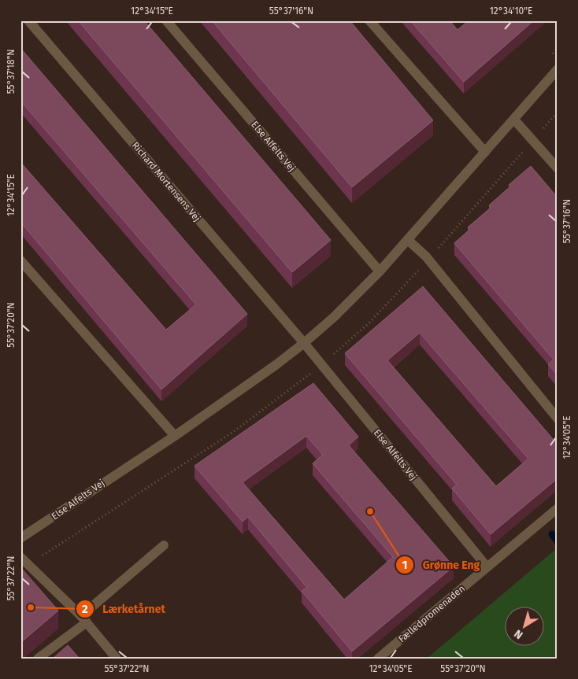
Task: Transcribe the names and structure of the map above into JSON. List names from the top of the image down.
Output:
{
  "streets": {
    "street": ["Else Alfelts Vej", "Richard Mortensens Vej", "Fælledpromenaden"]
  },
  "crossings": [
    ["Else Alfelts Vej", "Richard Mortensens Vej"],
    ["Else Alfelts Vej", "Fælledpromenaden"]
  ],
  "places": ["Grønne Eng", "Lærketårnet"],
  "north": "bottom left",
  "coordinates": [
    "12°34'15\"E",
    "55°37'16\"N",
    "12°34'10\"E",
    "55°37'18\"N",
    "55°37'20\"N",
    "12°34'05\"E",
    "55°37'22\"N"
  ]
}
